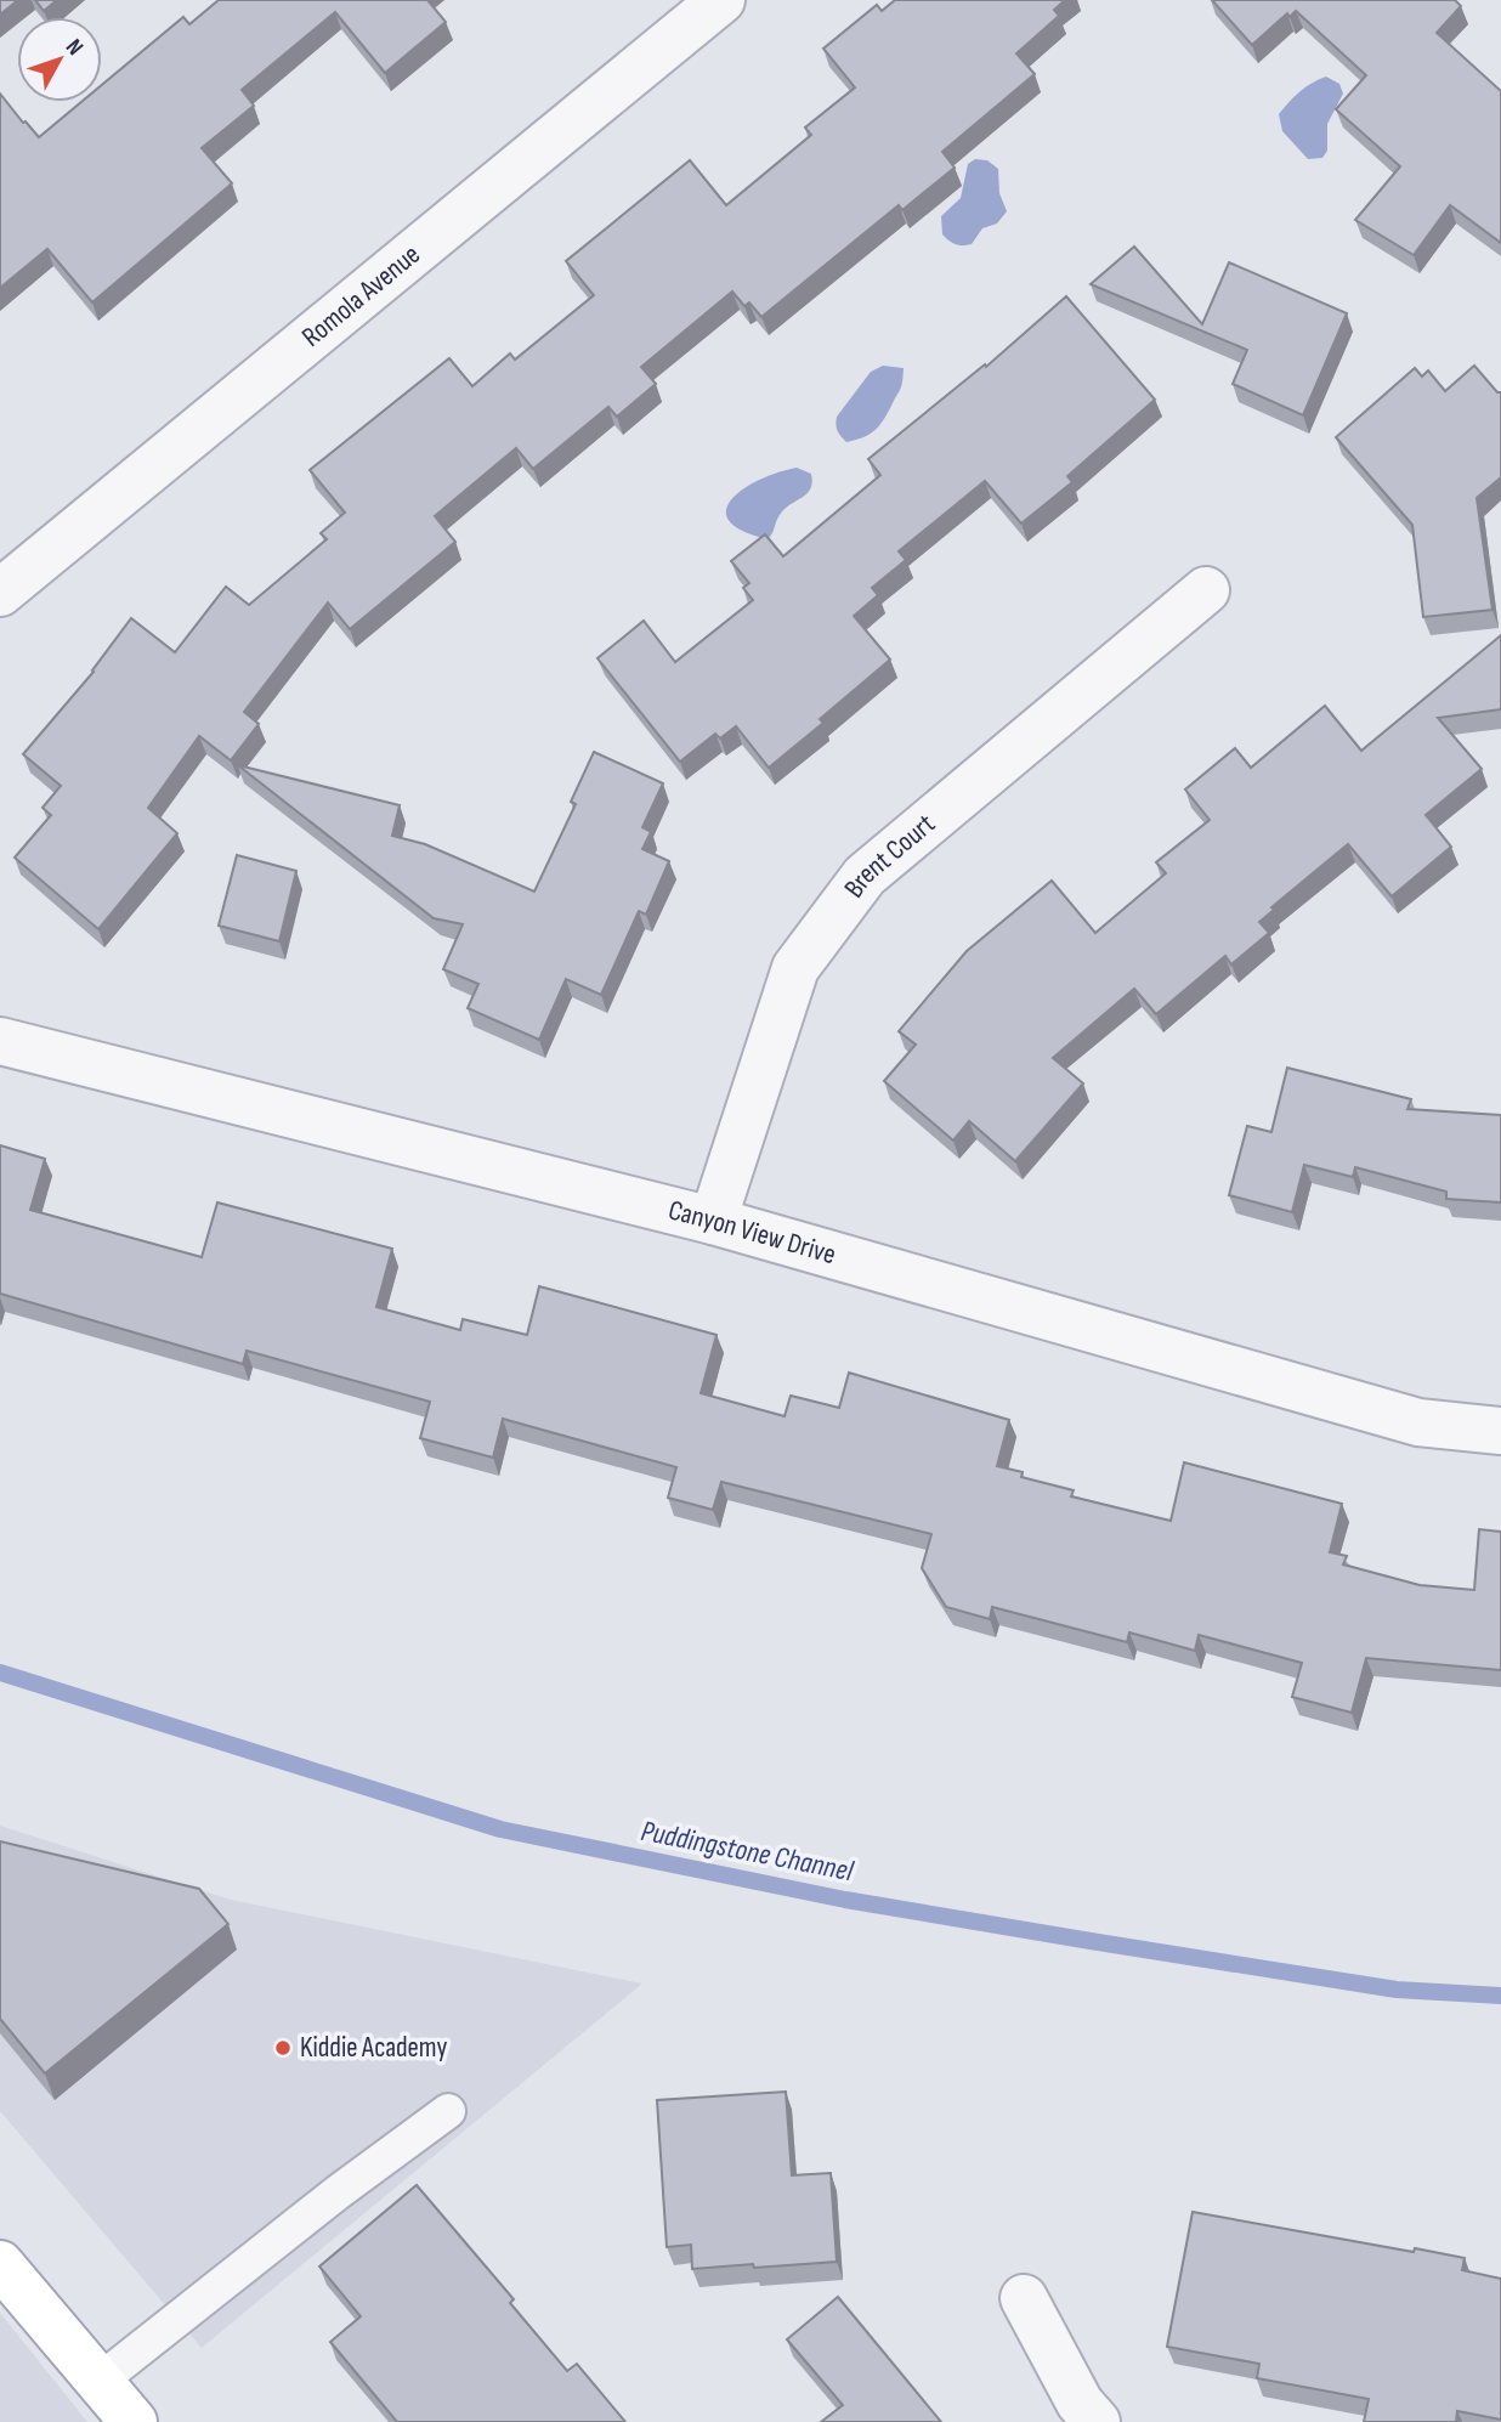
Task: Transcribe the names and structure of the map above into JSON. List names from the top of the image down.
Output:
{
  "streets": {
    "street": ["Romola Avenue", "Brent Court", "Canyon View Drive"]
  },
  "crossings": [
    ["Brent Court", "Canyon View Drive"]
  ],
  "water": ["Puddingstone Channel"],
  "places": ["Kiddie Academy"],
  "north": "top right"
}
